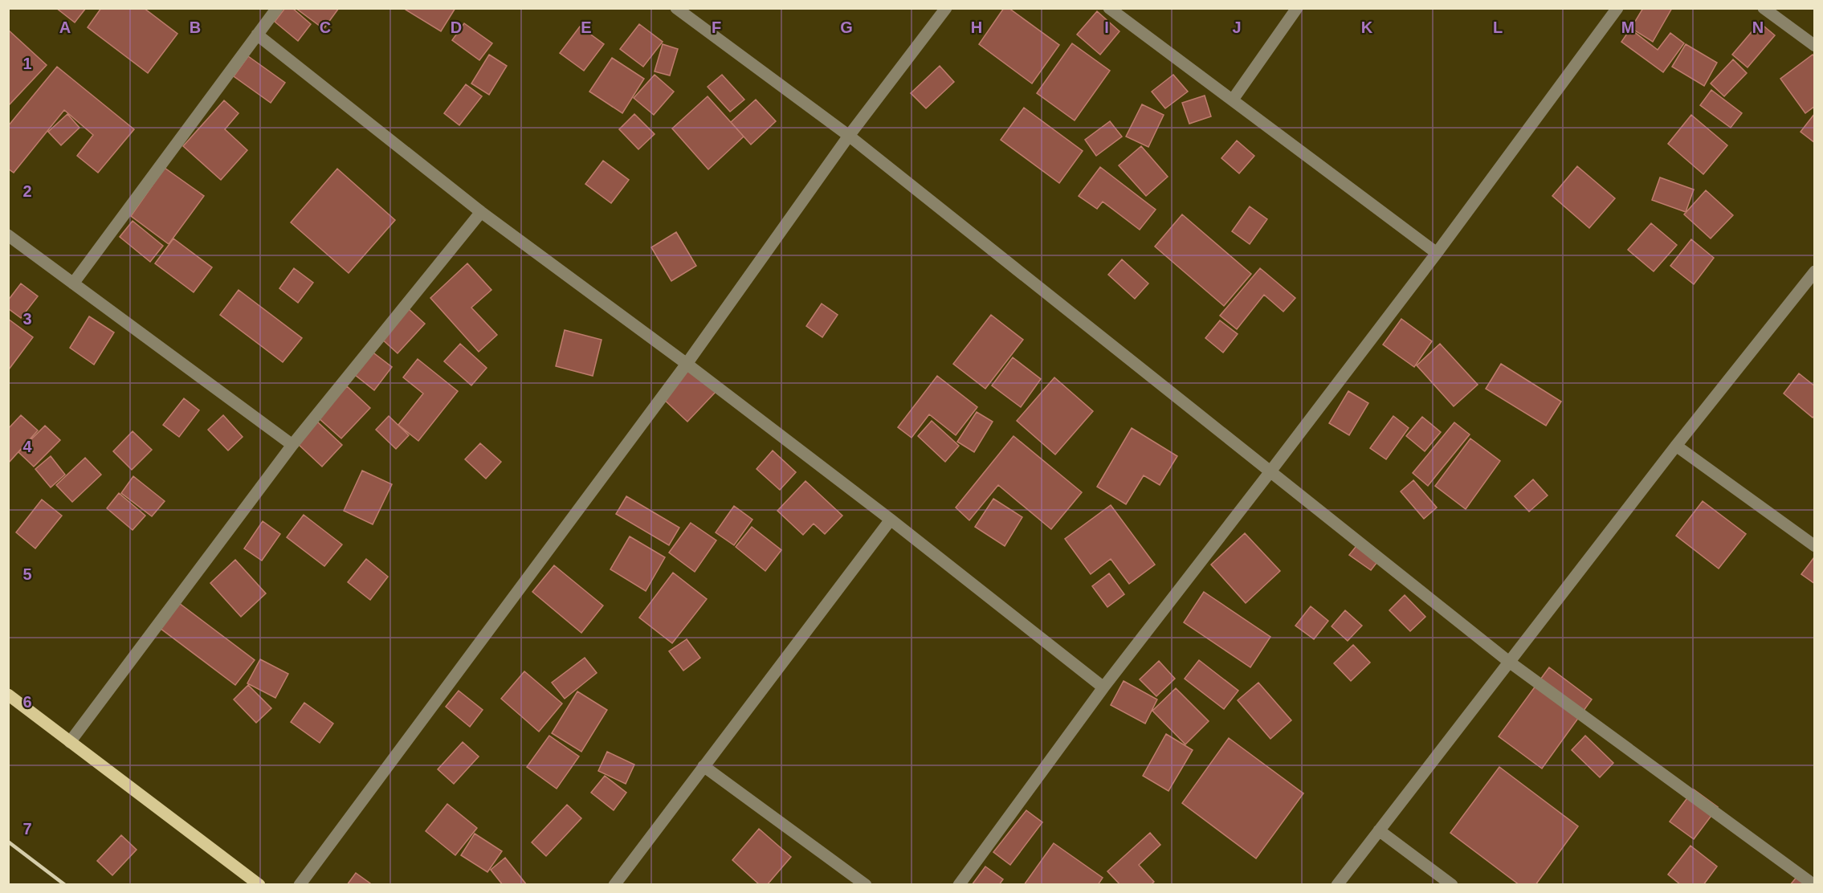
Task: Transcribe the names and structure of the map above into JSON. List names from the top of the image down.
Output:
{
  "grid": {
    "columns": [
      "A",
      "B",
      "C",
      "D",
      "E",
      "F",
      "G",
      "H",
      "I",
      "J",
      "K",
      "L",
      "M",
      "N"
    ],
    "rows": [
      "1",
      "2",
      "3",
      "4",
      "5",
      "6",
      "7"
    ]
  }
}
